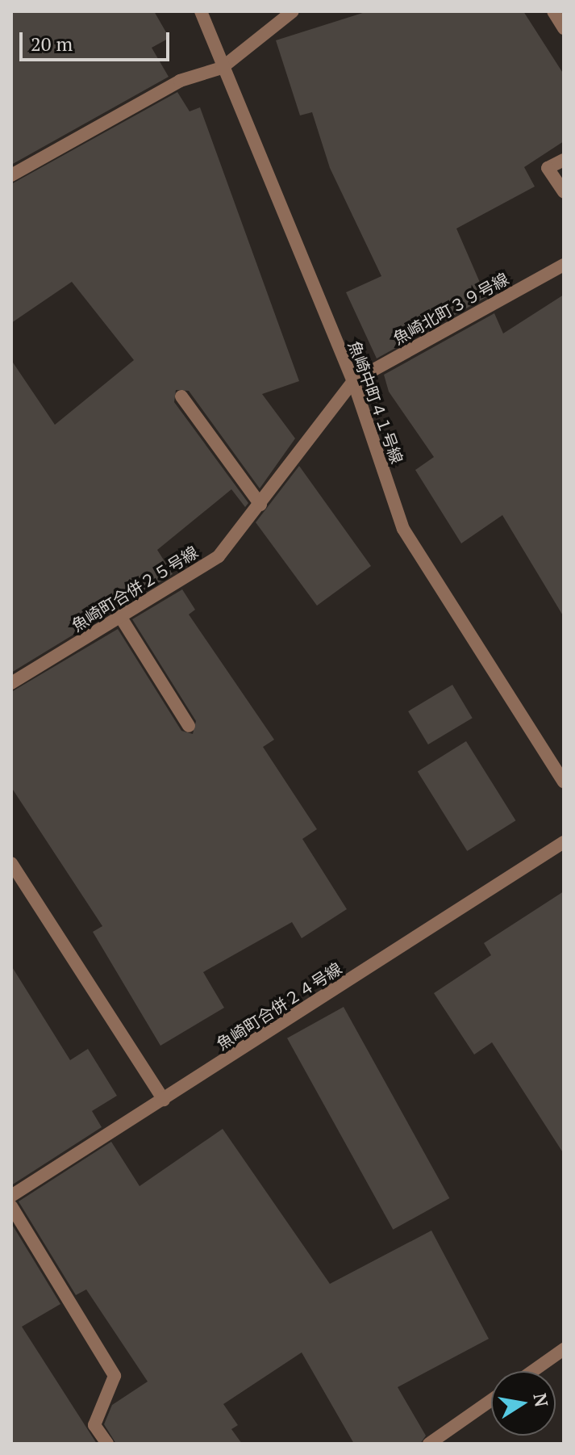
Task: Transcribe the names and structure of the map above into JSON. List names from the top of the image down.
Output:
{
  "streets": {
    "street": [
      "魚崎北町３９号線",
      "魚崎中町４１号線",
      "魚崎町合併２５号線",
      "魚崎町合併２４号線"
    ]
  },
  "crossings": [
    ["魚崎北町３９号線", "魚崎中町４１号線"],
    ["魚崎北町３９号線", "魚崎町合併２５号線"],
    ["魚崎中町４１号線", "魚崎町合併２５号線"]
  ],
  "scale_bar": "20 m",
  "north": "right"
}
